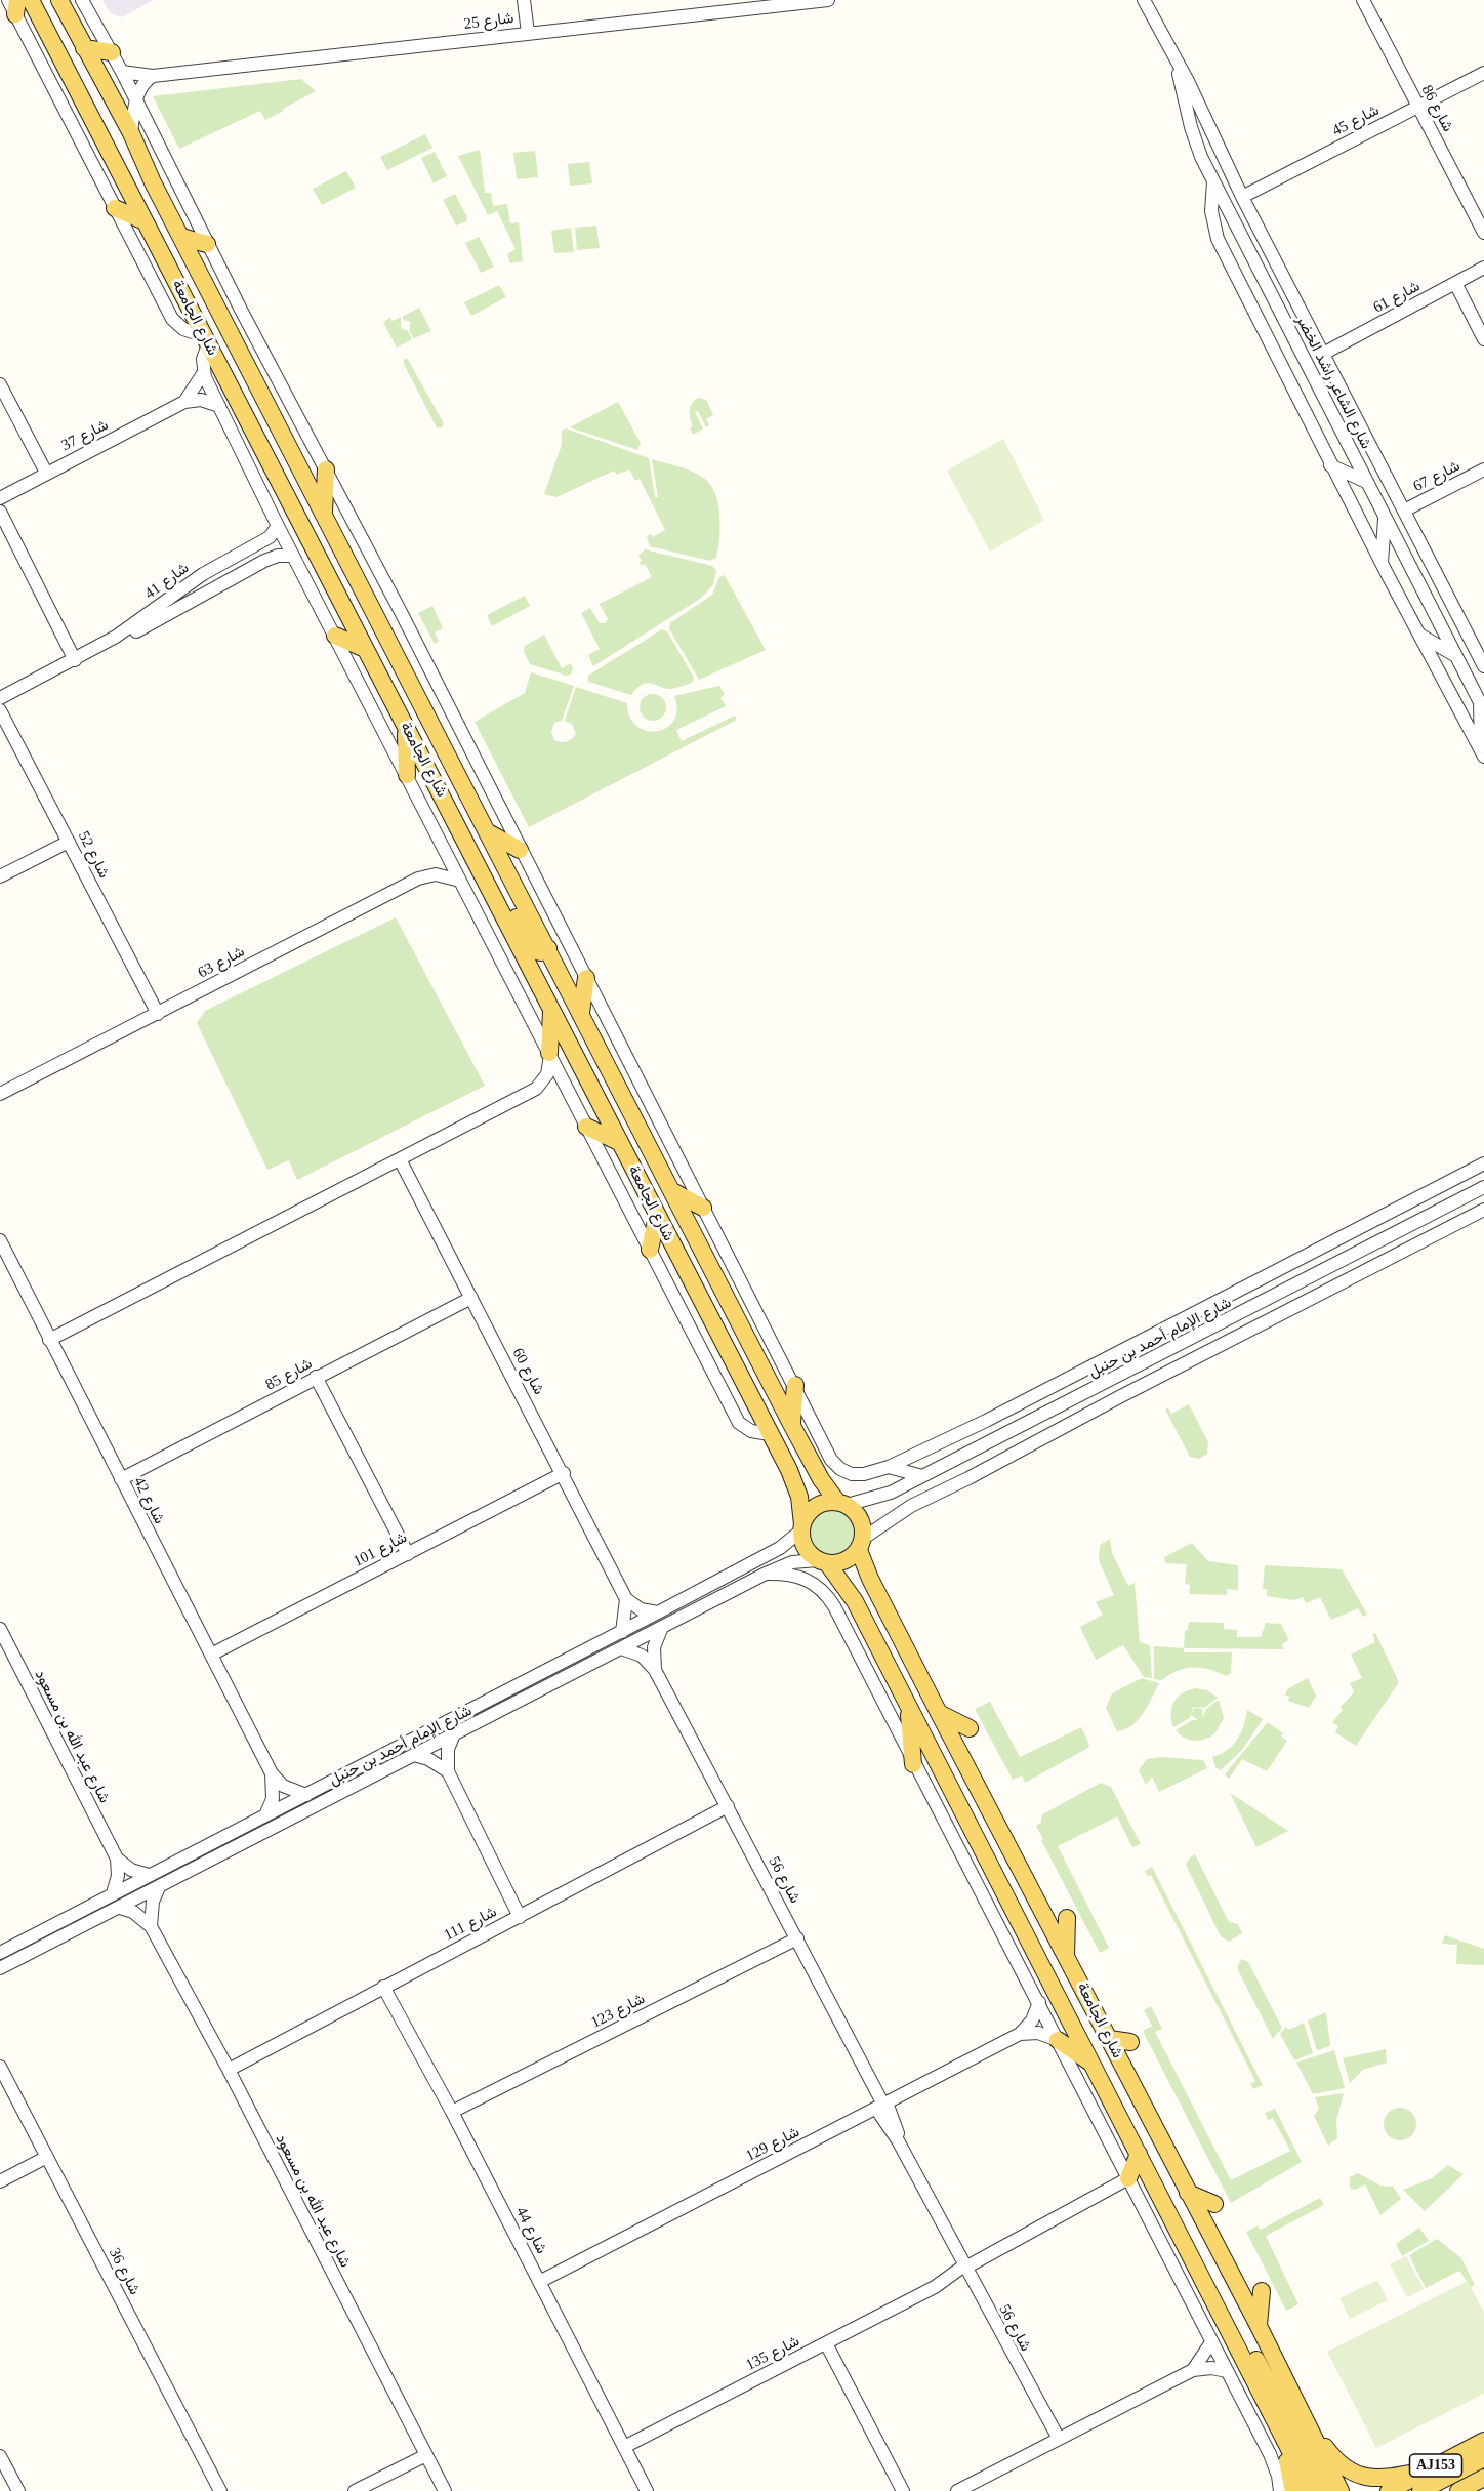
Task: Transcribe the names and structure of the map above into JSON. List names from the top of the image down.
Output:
{
  "streets": {
    "main road": ["شارع الجامعة", "AJ153"],
    "street": [
      "شارع 25",
      "شارع 86",
      "شارع 45",
      "شارع 61",
      "شارع الشاعر راشد الخضر",
      "شارع 37",
      "شارع 67",
      "شارع 41",
      "شارع 52",
      "شارع 63",
      "شارع الإمام أحمد بن حنبل",
      "شارع 60",
      "شارع 85",
      "شارع 42",
      "شارع 101",
      "شارع عبد الله بن مسعود",
      "شارع 56",
      "شارع 111",
      "شارع 123",
      "شارع 129",
      "شارع 44",
      "شارع 36",
      "شارع 135"
    ]
  },
  "crossings": [
    ["شارع 86", "شارع 45"],
    ["شارع 45", "شارع الشاعر راشد الخضر"],
    ["شارع 61", "شارع الشاعر راشد الخضر"],
    ["شارع الجامعة", "شارع الإمام أحمد بن حنبل"],
    ["شارع الشاعر راشد الخضر", "شارع 67"],
    ["شارع 52", "شارع 63"],
    ["شارع الإمام أحمد بن حنبل", "شارع 42"],
    ["شارع الإمام أحمد بن حنبل", "شارع عبد الله بن مسعود"],
    ["شارع الإمام أحمد بن حنبل", "شارع 56"],
    ["شارع 60", "شارع 85"],
    ["شارع 60", "شارع 101"],
    ["شارع 85", "شارع 42"],
    ["شارع 42", "شارع 101"],
    ["شارع عبد الله بن مسعود", "شارع 111"],
    ["شارع 56", "شارع 111"],
    ["شارع 56", "شارع 123"],
    ["شارع 56", "شارع 129"],
    ["شارع 56", "شارع 135"],
    ["شارع 111", "شارع 44"],
    ["شارع 123", "شارع 44"],
    ["شارع 129", "شارع 44"],
    ["شارع 44", "شارع 135"]
  ]
}
